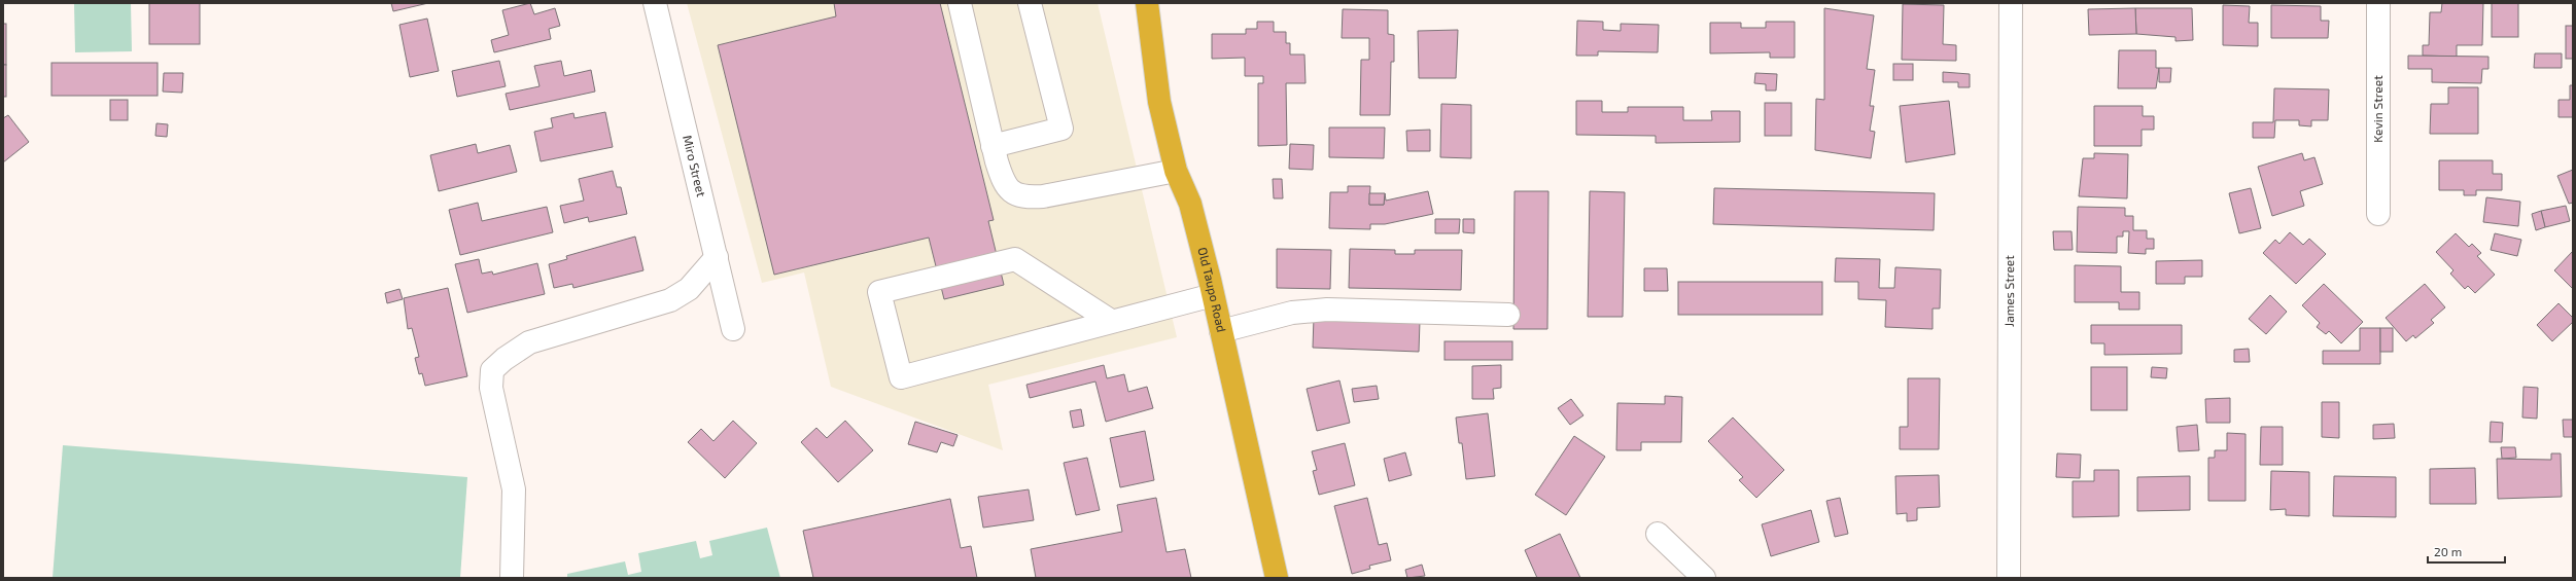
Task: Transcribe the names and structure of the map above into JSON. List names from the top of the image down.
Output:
{
  "streets": {
    "highway": ["Old Taupo Road"],
    "street": ["Kevin Street", "Miro Street", "James Street"]
  },
  "scale_bar": "20 m"
}
